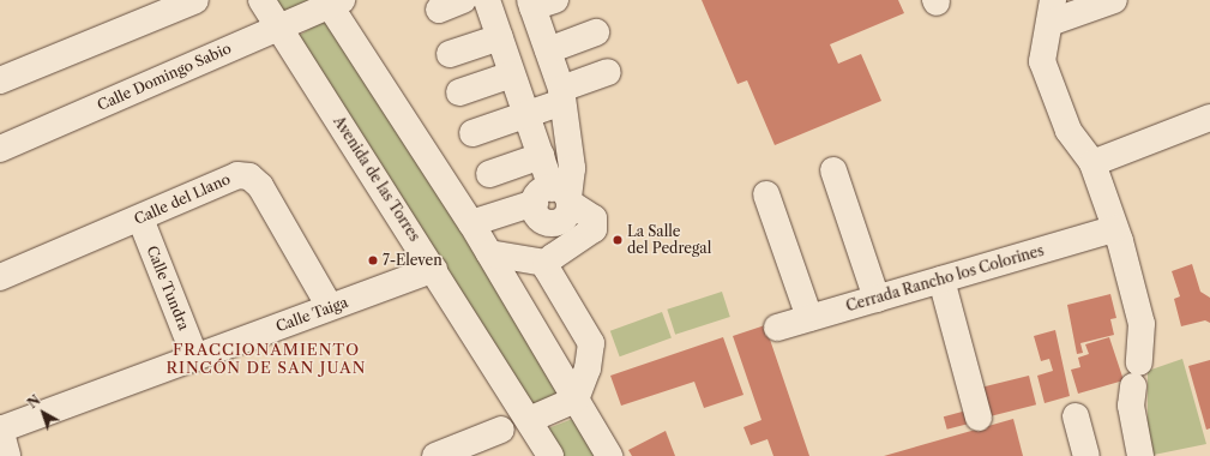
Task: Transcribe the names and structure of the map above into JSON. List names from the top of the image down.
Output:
{
  "streets": {
    "street": [
      "Calle Domingo Sabio",
      "Avenida de las Torres",
      "Calle del Llano",
      "Cerrada Rancho los Colorines",
      "Calle Tundra",
      "Calle Taiga"
    ]
  },
  "crossings": [
    ["Calle Domingo Sabio", "Avenida de las Torres"],
    ["Avenida de las Torres", "Calle Taiga"],
    ["Calle del Llano", "Calle Tundra"],
    ["Calle del Llano", "Calle Taiga"],
    ["Calle Tundra", "Calle Taiga"]
  ],
  "districts": ["FRACCIONAMIENTO RINCÓN DE SAN JUAN"],
  "places": ["La Salle del Pedregal", "7-Eleven"],
  "north": "top left"
}
